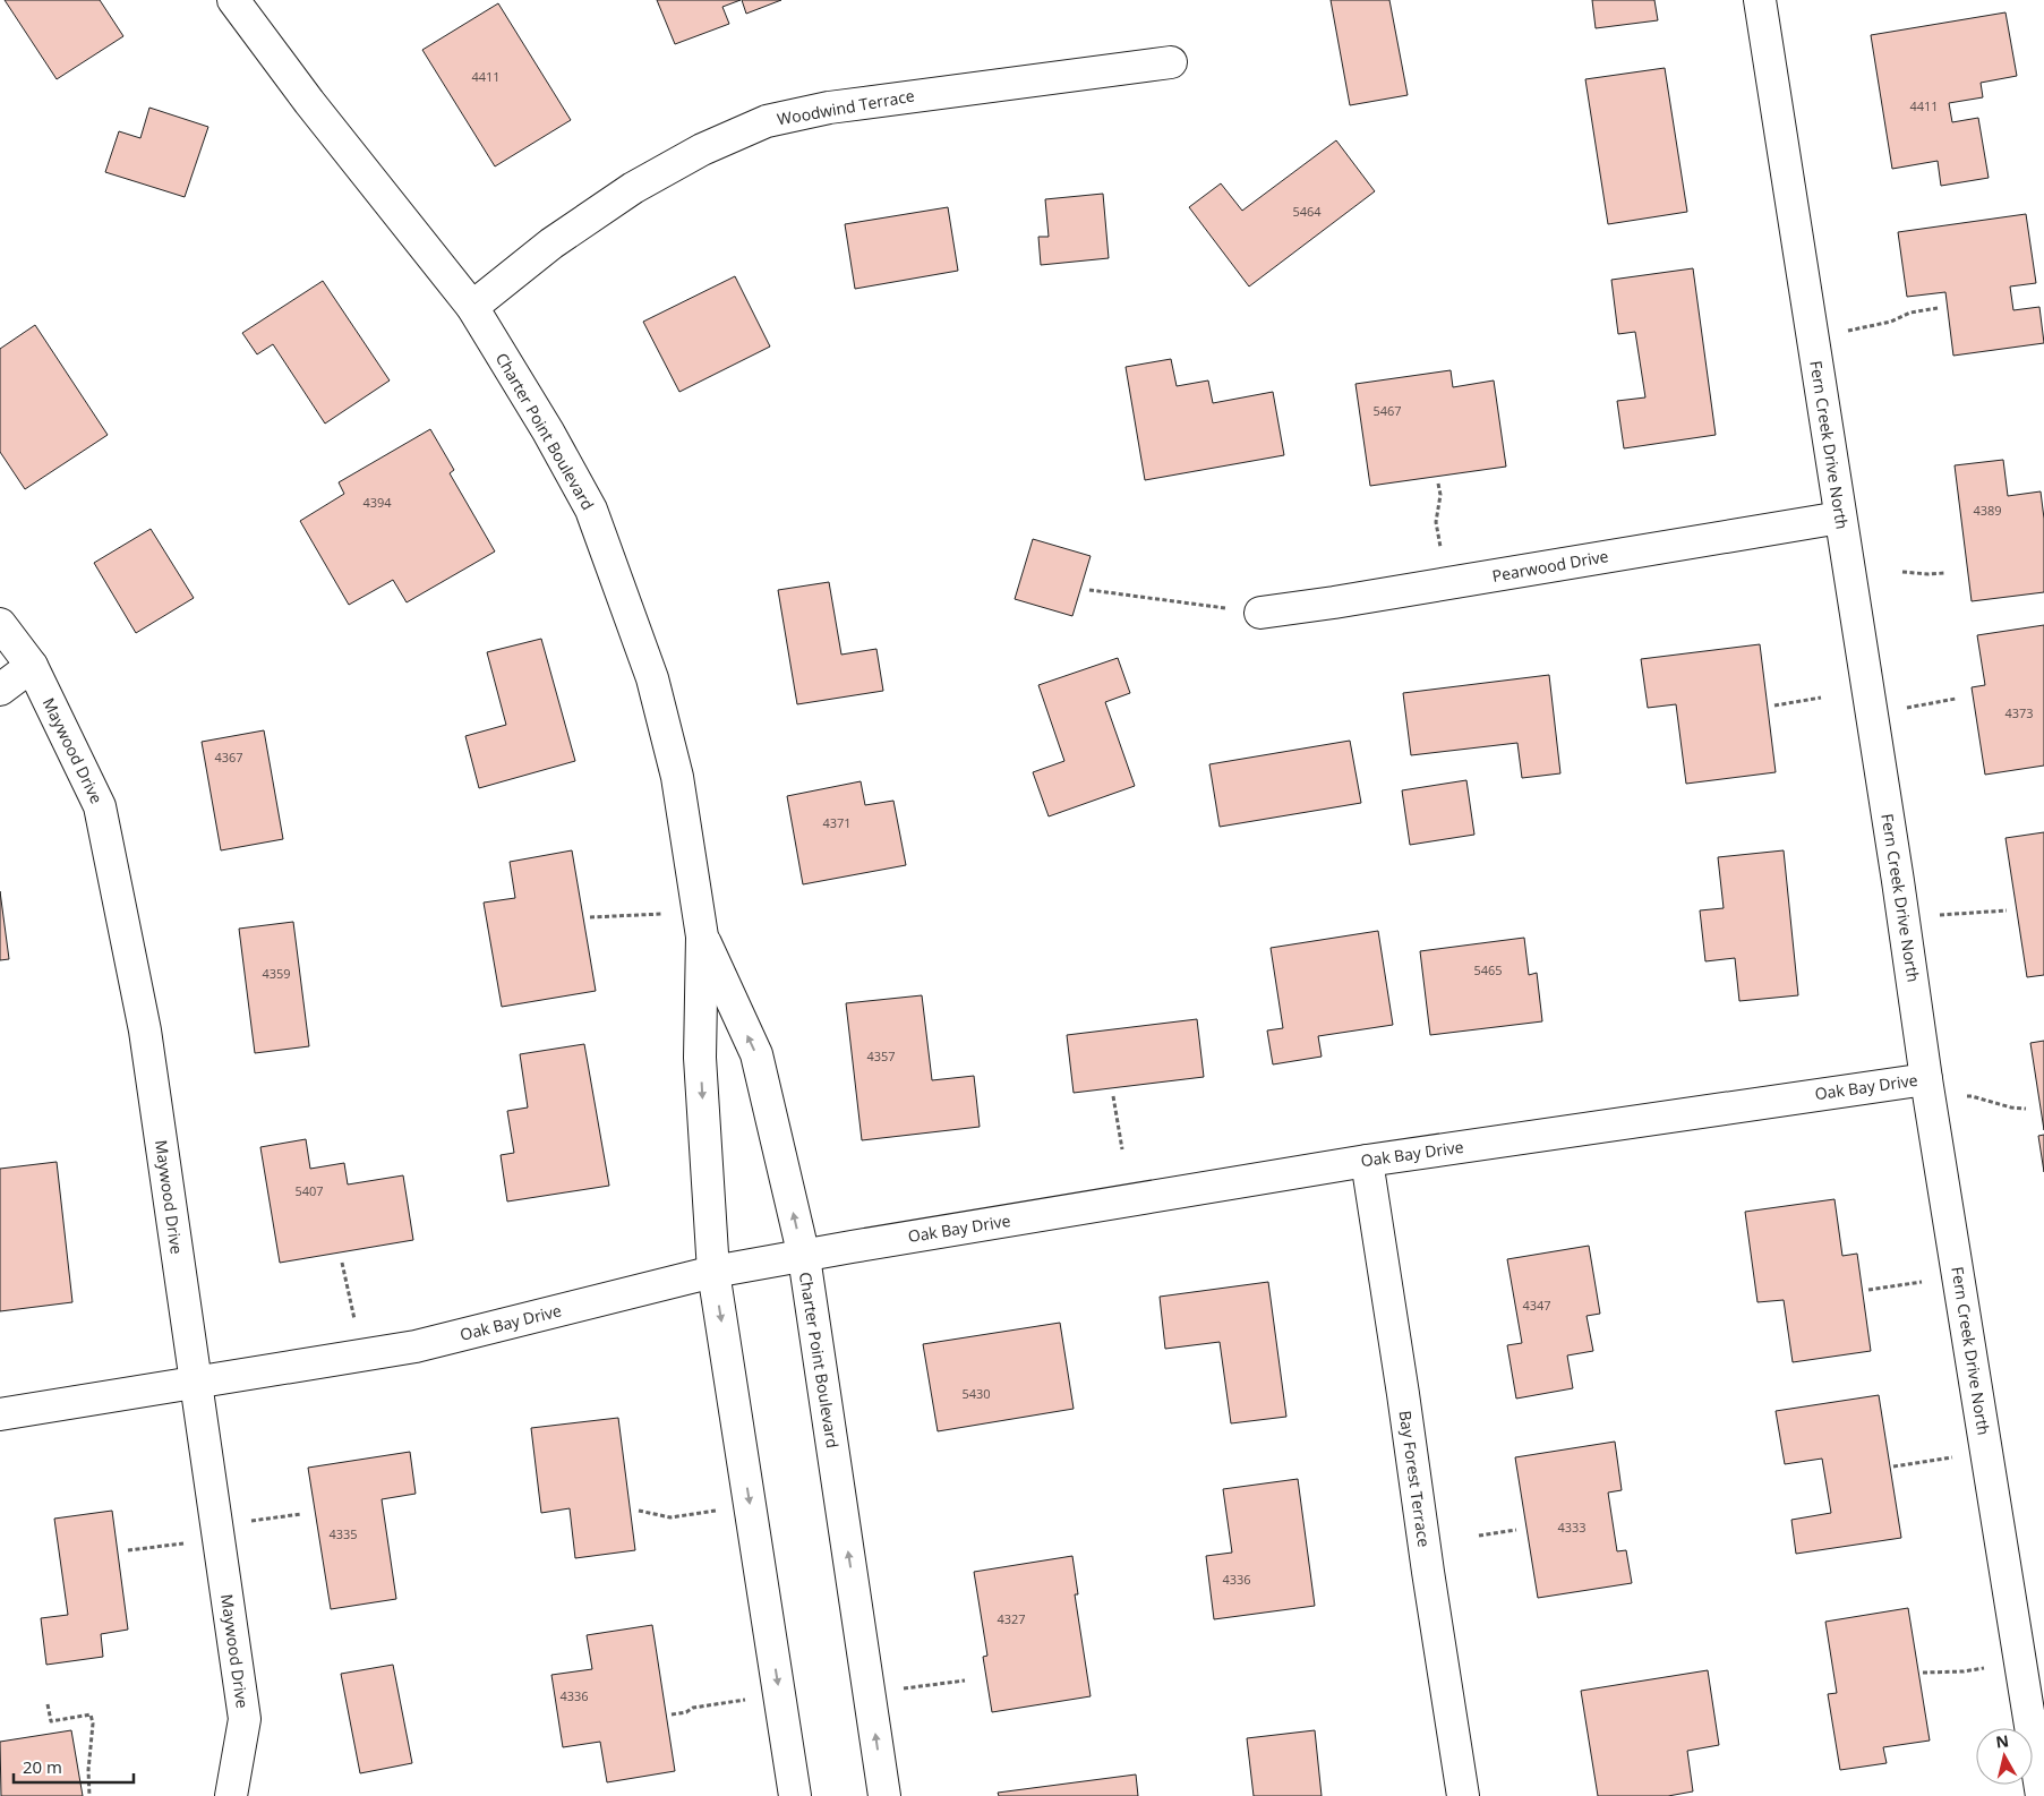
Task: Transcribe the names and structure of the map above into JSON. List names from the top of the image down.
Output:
{
  "streets": {
    "street": [
      "Woodwind Terrace",
      "Charter Point Boulevard",
      "Fern Creek Drive North",
      "Pearwood Drive",
      "Maywood Drive",
      "Oak Bay Drive",
      "Bay Forest Terrace"
    ]
  },
  "crossings": [
    ["Woodwind Terrace", "Charter Point Boulevard"],
    ["Charter Point Boulevard", "Oak Bay Drive"],
    ["Fern Creek Drive North", "Pearwood Drive"],
    ["Fern Creek Drive North", "Oak Bay Drive"],
    ["Maywood Drive", "Oak Bay Drive"],
    ["Oak Bay Drive", "Bay Forest Terrace"]
  ],
  "house_numbers": [
    "4411",
    "4411",
    "5464",
    "5467",
    "4394",
    "4389",
    "4373",
    "4367",
    "4371",
    "5465",
    "4359",
    "4357",
    "5407",
    "4347",
    "5430",
    "4333",
    "4335",
    "4336",
    "4327",
    "4336"
  ],
  "scale_bar": "20 m",
  "north": "top"
}
